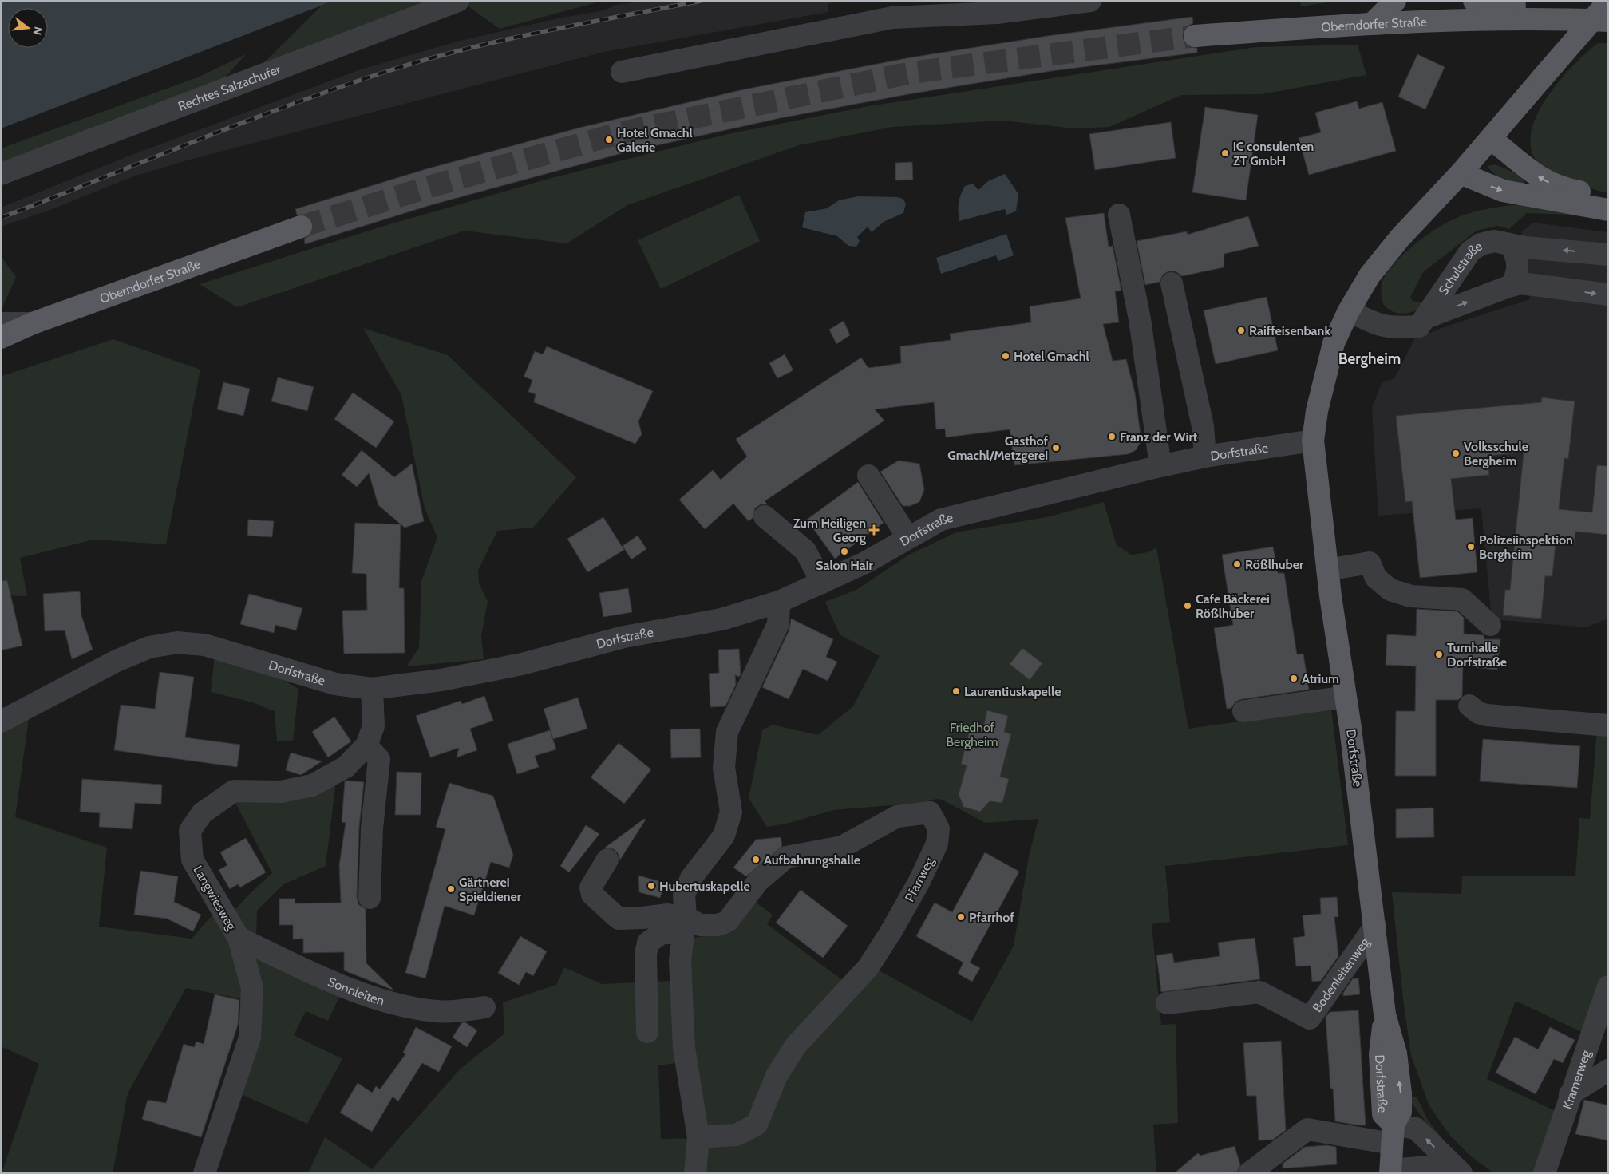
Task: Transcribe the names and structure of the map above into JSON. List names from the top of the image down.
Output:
{
  "streets": {
    "main road": ["Oberndorfer Straße", "Dorfstraße"],
    "street": [
      "Rechtes Salzachufer",
      "Schulstraße",
      "Pfarrweg",
      "Langwiesweg",
      "Bodenleitenweg",
      "Sonnleiten",
      "Kramerweg"
    ]
  },
  "crossings": [
    ["Dorfstraße", "Langwiesweg"],
    ["Dorfstraße", "Bodenleitenweg"],
    ["Langwiesweg", "Sonnleiten"]
  ],
  "districts": ["Bergheim"],
  "parks": ["Friedhof Bergheim"],
  "places": {
    "other": [
      "Hotel Gmachl Galerie",
      "iC consulenten ZT GmbH",
      "Raiffeisenbank",
      "Hotel Gmachl",
      "Franz der Wirt",
      "Gasthof Gmachl/Metzgerei",
      "Volksschule Bergheim",
      "Polizeiinspektion Bergheim",
      "Salon Hair",
      "Rößlhuber",
      "Cafe Bäckerei Rößlhuber",
      "Turnhalle Dorfstraße",
      "Atrium",
      "Laurentiuskapelle",
      "Aufbahrungshalle",
      "Hubertuskapelle",
      "Gärtnerei Spieldiener",
      "Pfarrhof"
    ],
    "health": ["Zum Heiligen Georg"]
  },
  "north": "right"
}
